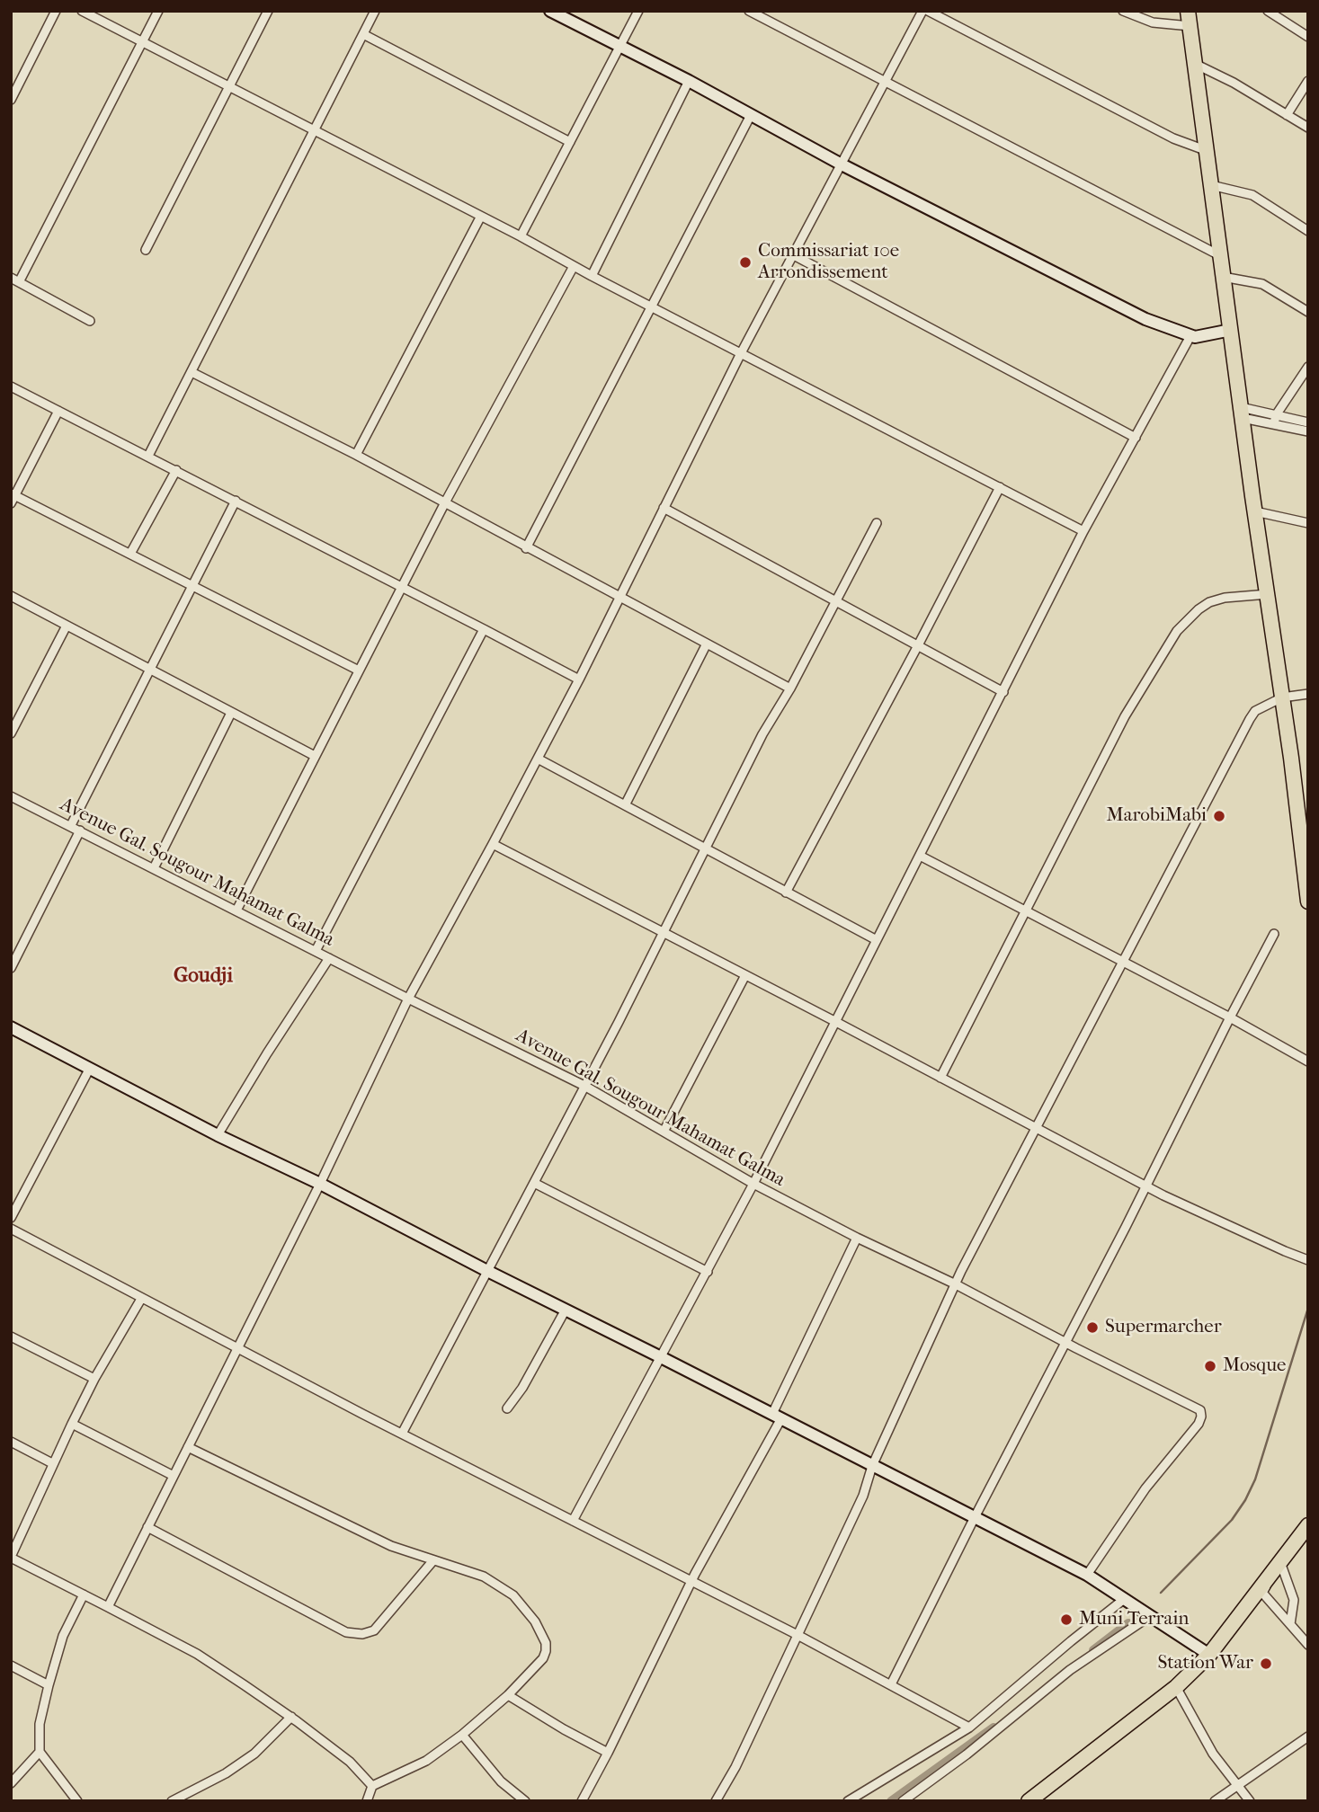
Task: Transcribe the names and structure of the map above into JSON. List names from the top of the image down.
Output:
{
  "streets": {
    "street": ["Avenue Gal. Sougour Mahamat Galma"]
  },
  "districts": ["Goudji"],
  "places": [
    "Commissariat 10e Arrondissement",
    "MarobiMabi",
    "Supermarcher",
    "Mosque",
    "Muni Terrain",
    "Station War"
  ]
}
